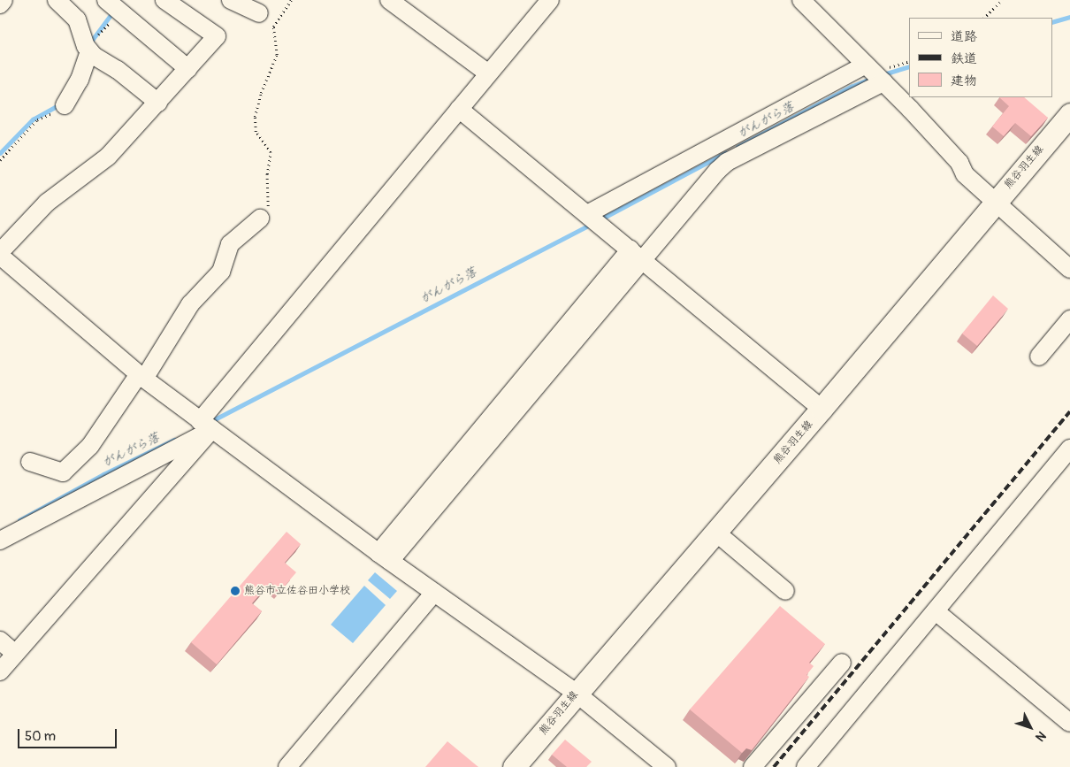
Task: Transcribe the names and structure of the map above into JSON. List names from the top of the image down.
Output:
{
  "streets": {
    "main road": ["熊谷羽生線"]
  },
  "water": ["がんがら落"],
  "places": ["熊谷市立佐谷田小学校"],
  "legend": ["道路", "鉄道", "建物"],
  "scale_bar": "50 m",
  "north": "bottom right"
}
